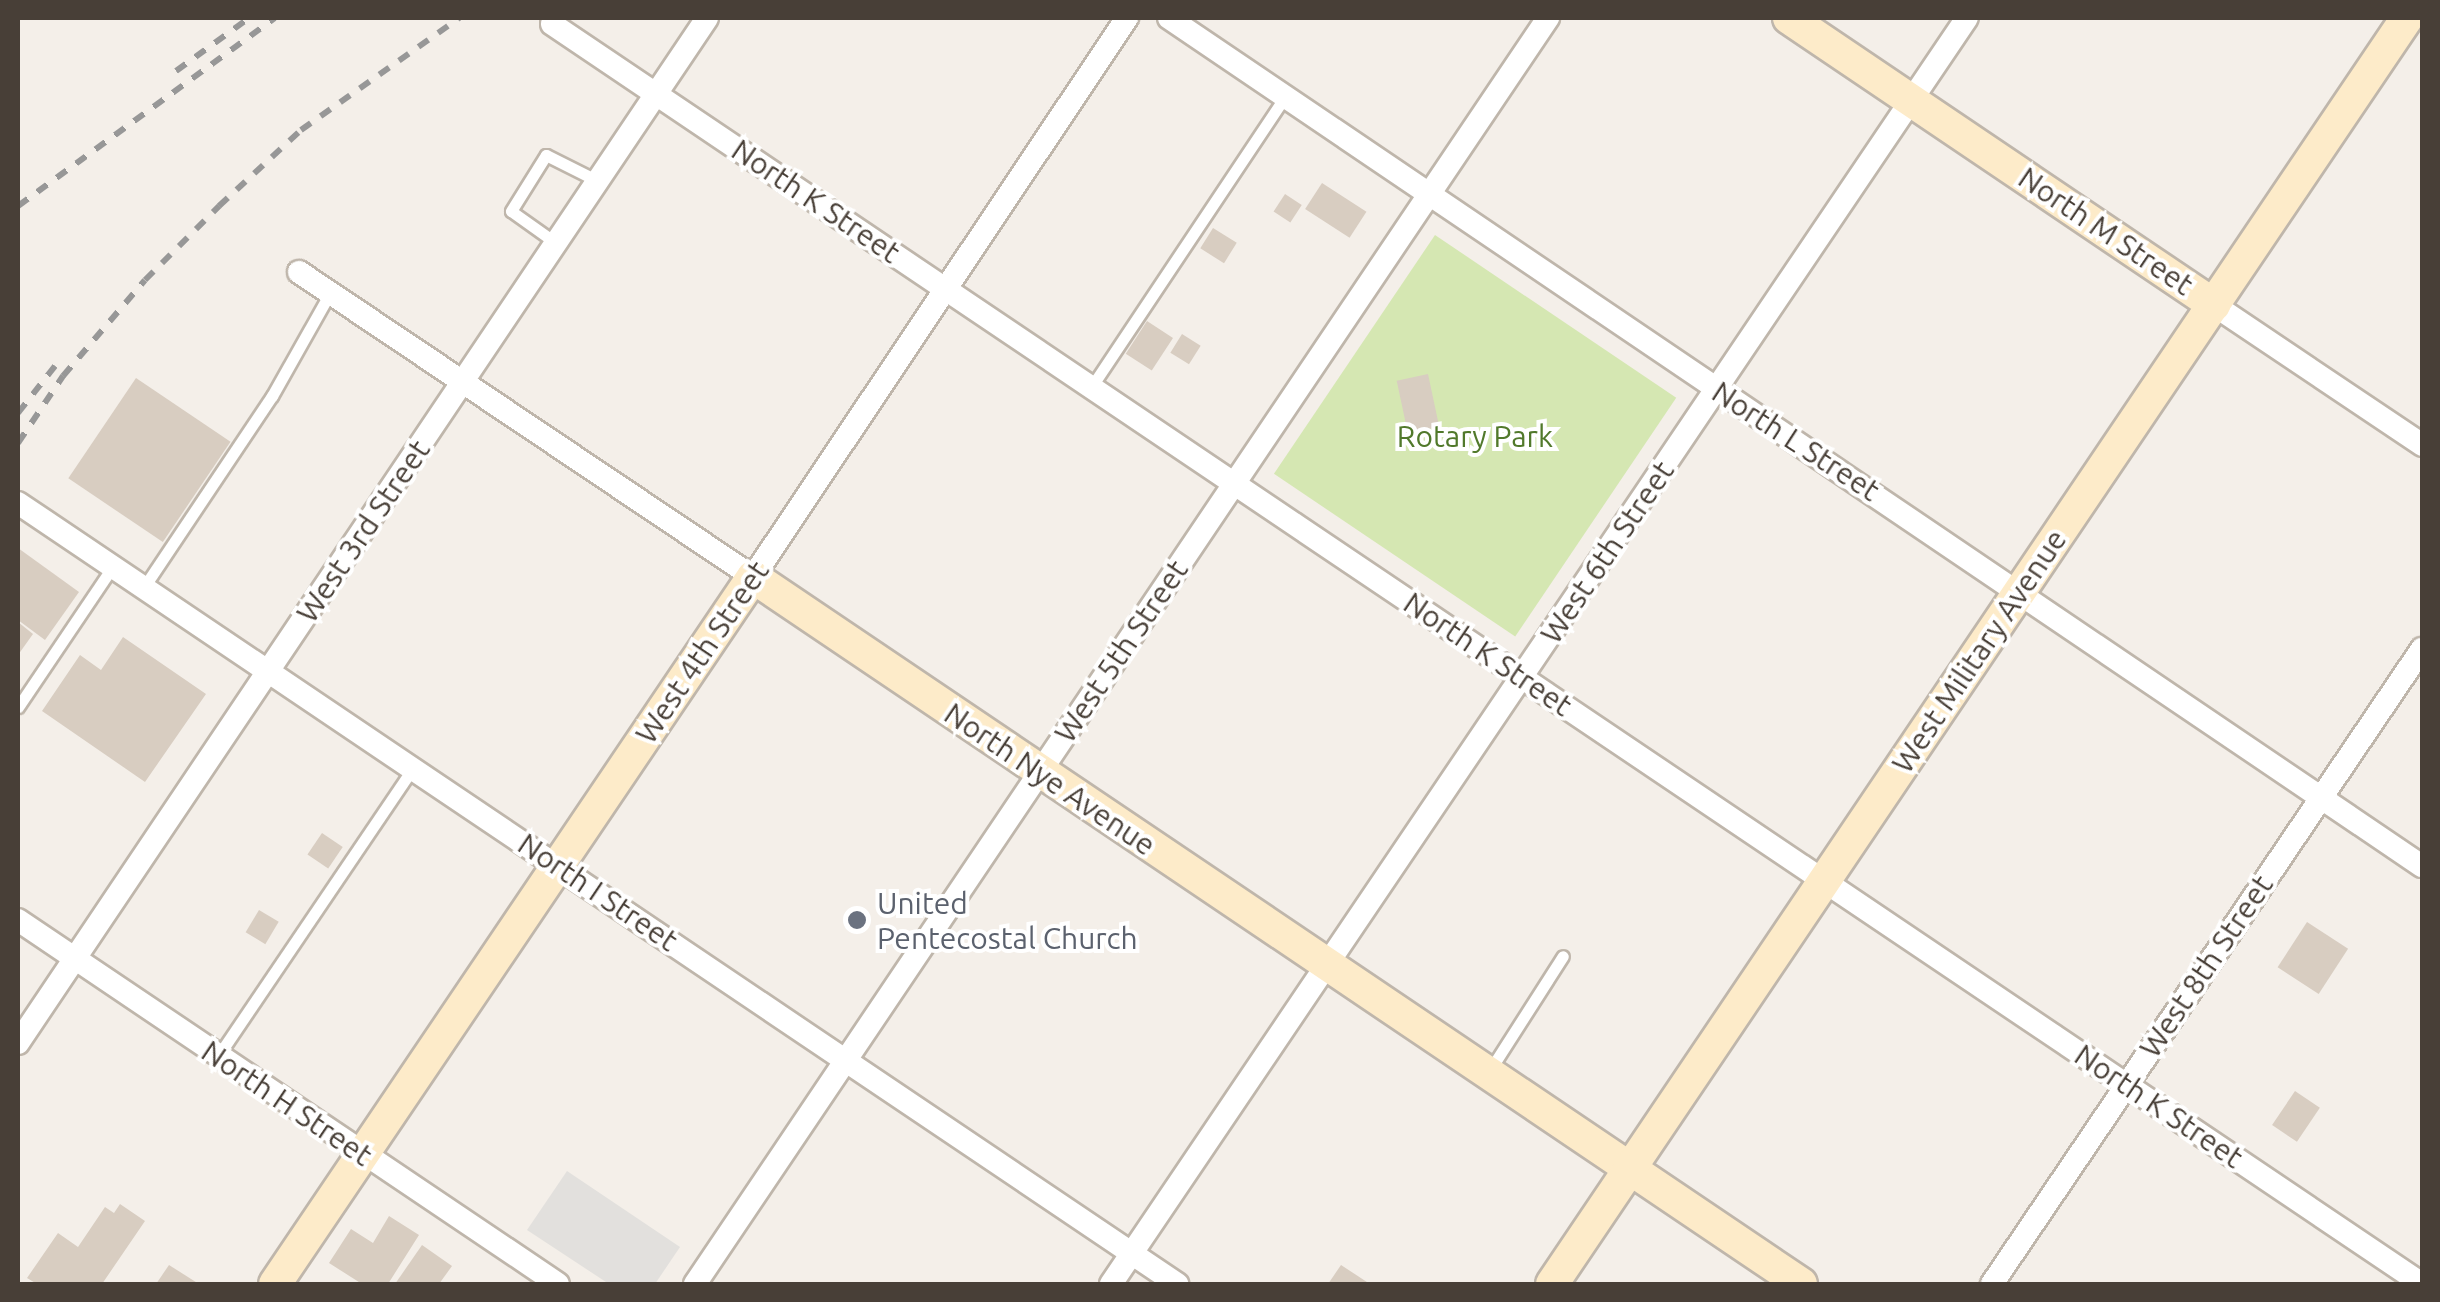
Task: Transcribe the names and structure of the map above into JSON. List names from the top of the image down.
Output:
{
  "streets": {
    "street": [
      "North K Street",
      "North M Street",
      "North L Street",
      "West 3rd Street",
      "West 6th Street",
      "West 5th Street",
      "West Military Avenue",
      "West 4th Street",
      "North Nye Avenue",
      "North I Street",
      "West 8th Street",
      "North H Street"
    ]
  },
  "crossings": [
    ["North K Street", "West 3rd Street"],
    ["North K Street", "West 6th Street"],
    ["North K Street", "West 5th Street"],
    ["North K Street", "West Military Avenue"],
    ["North K Street", "West 4th Street"],
    ["North K Street", "West 8th Street"],
    ["North M Street", "West 6th Street"],
    ["North M Street", "West Military Avenue"],
    ["North L Street", "West 6th Street"],
    ["North L Street", "West 5th Street"],
    ["North L Street", "West Military Avenue"],
    ["North L Street", "West 8th Street"],
    ["West 3rd Street", "North Nye Avenue"],
    ["West 3rd Street", "North I Street"],
    ["West 3rd Street", "North H Street"],
    ["West 6th Street", "North Nye Avenue"],
    ["West 6th Street", "North I Street"],
    ["West 5th Street", "North Nye Avenue"],
    ["West 5th Street", "North I Street"],
    ["West Military Avenue", "North Nye Avenue"],
    ["West 4th Street", "North Nye Avenue"],
    ["West 4th Street", "North I Street"],
    ["West 4th Street", "North H Street"]
  ],
  "parks": ["Rotary Park"],
  "places": ["United Pentecostal Church"]
}
